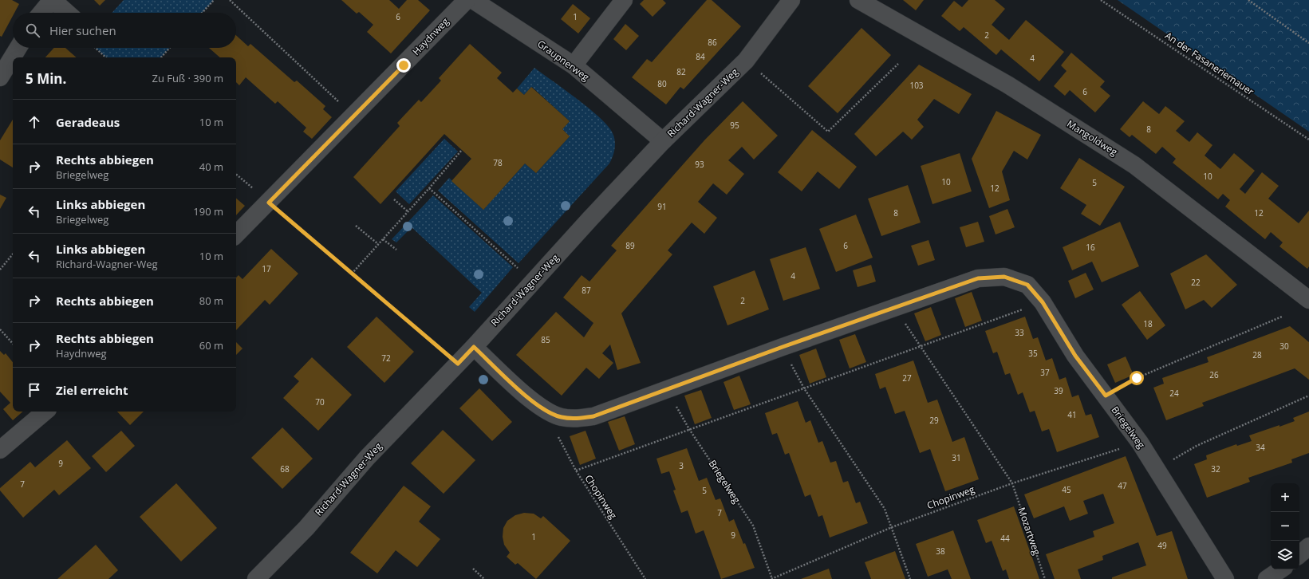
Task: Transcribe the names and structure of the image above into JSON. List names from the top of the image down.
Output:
{
  "streets": {
    "street": [
      "Haydnweg",
      "Graupnerweg",
      "Richard-Wagner-Weg",
      "Mangoldweg",
      "Briegelweg"
    ],
    "path": ["An der Fasaneriemauer", "Chopinweg", "Mozartweg"]
  },
  "crossings": [
    ["Graupnerweg", "Richard-Wagner-Weg"],
    ["Richard-Wagner-Weg", "Briegelweg"],
    ["Briegelweg", "Chopinweg"],
    ["Chopinweg", "Mozartweg"]
  ],
  "house_numbers": [
    "6",
    "1",
    "2",
    "86",
    "84",
    "4",
    "82",
    "80",
    "103",
    "6",
    "95",
    "8",
    "78",
    "93",
    "10",
    "10",
    "5",
    "12",
    "91",
    "8",
    "12",
    "89",
    "6",
    "16",
    "17",
    "4",
    "22",
    "87",
    "2",
    "18",
    "33",
    "85",
    "30",
    "35",
    "28",
    "72",
    "37",
    "26",
    "27",
    "39",
    "24",
    "70",
    "41",
    "29",
    "34",
    "31",
    "9",
    "3",
    "68",
    "32",
    "7",
    "47",
    "45",
    "5",
    "7",
    "9",
    "1",
    "44",
    "49",
    "38"
  ],
  "page": {
    "search": "Hier suchen",
    "heading": ["5 Min.", "Zu Fuß · 390 m"],
    "list": [
      ["Geradeaus", "10 m"],
      ["Rechts abbiegen", "Briegelweg", "40 m"],
      ["Links abbiegen", "Briegelweg", "190 m"],
      ["Links abbiegen", "Richard-Wagner-Weg", "10 m"],
      ["Rechts abbiegen", "80 m"],
      ["Rechts abbiegen", "Haydnweg", "60 m"],
      "Ziel erreicht"
    ],
    "map_buttons": ["+", "−"]
  }
}
